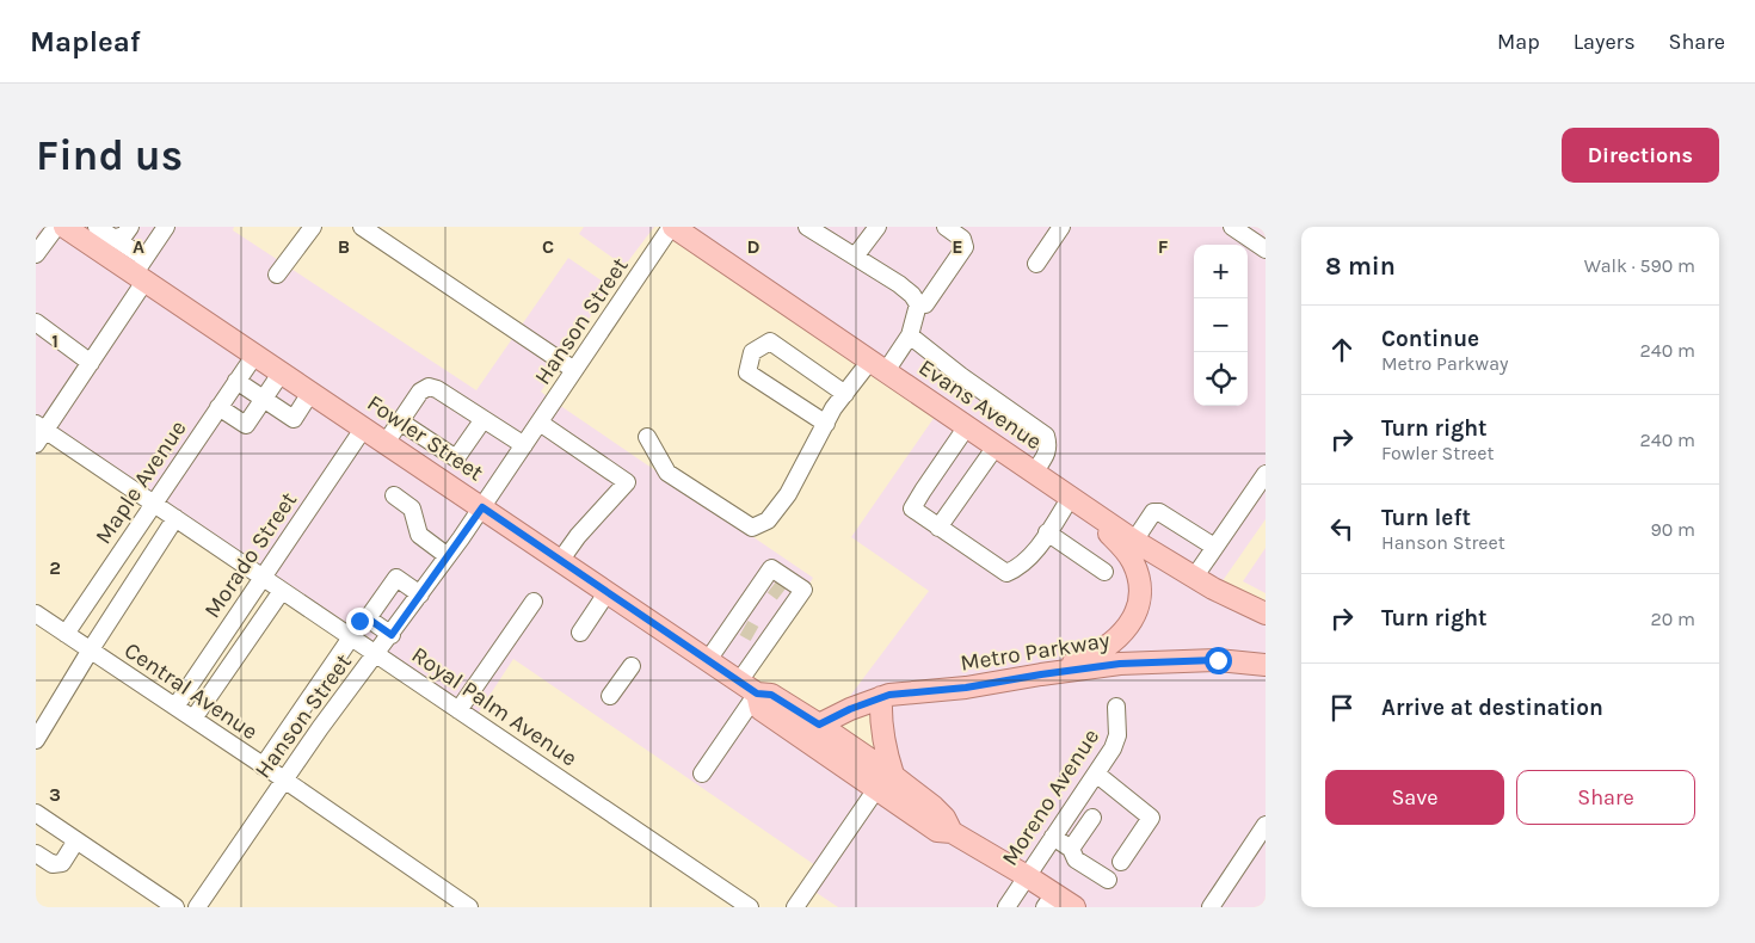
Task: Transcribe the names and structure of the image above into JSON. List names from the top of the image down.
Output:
{
  "streets": {
    "main road": ["Evans Avenue", "Fowler Street", "Metro Parkway"],
    "street": [
      "Hanson Street",
      "Maple Avenue",
      "Morado Street",
      "Central Avenue",
      "Royal Palm Avenue",
      "Moreno Avenue"
    ]
  },
  "crossings": [
    ["Hanson Street", "Evans Avenue"],
    ["Hanson Street", "Fowler Street"],
    ["Hanson Street", "Central Avenue"],
    ["Hanson Street", "Royal Palm Avenue"],
    ["Fowler Street", "Maple Avenue"],
    ["Fowler Street", "Morado Street"],
    ["Fowler Street", "Metro Parkway"],
    ["Fowler Street", "Moreno Avenue"],
    ["Maple Avenue", "Central Avenue"],
    ["Maple Avenue", "Royal Palm Avenue"],
    ["Morado Street", "Central Avenue"],
    ["Morado Street", "Royal Palm Avenue"]
  ],
  "page": {
    "header": "Mapleaf",
    "nav": ["Map", "Layers", "Share"],
    "buttons": [
      "Directions",
      ["Save", "Share"]
    ],
    "title": "Find us",
    "heading": ["8 min", "Walk · 590 m"],
    "map_buttons": ["+", "−"],
    "list": [
      ["Continue", "Metro Parkway", "240 m"],
      ["Turn right", "Fowler Street", "240 m"],
      ["Turn left", "Hanson Street", "90 m"],
      ["Turn right", "20 m"],
      "Arrive at destination"
    ]
  },
  "grid": {
    "columns": [
      "A",
      "B",
      "C",
      "D",
      "E",
      "F"
    ],
    "rows": ["1", "2", "3"]
  }
}
